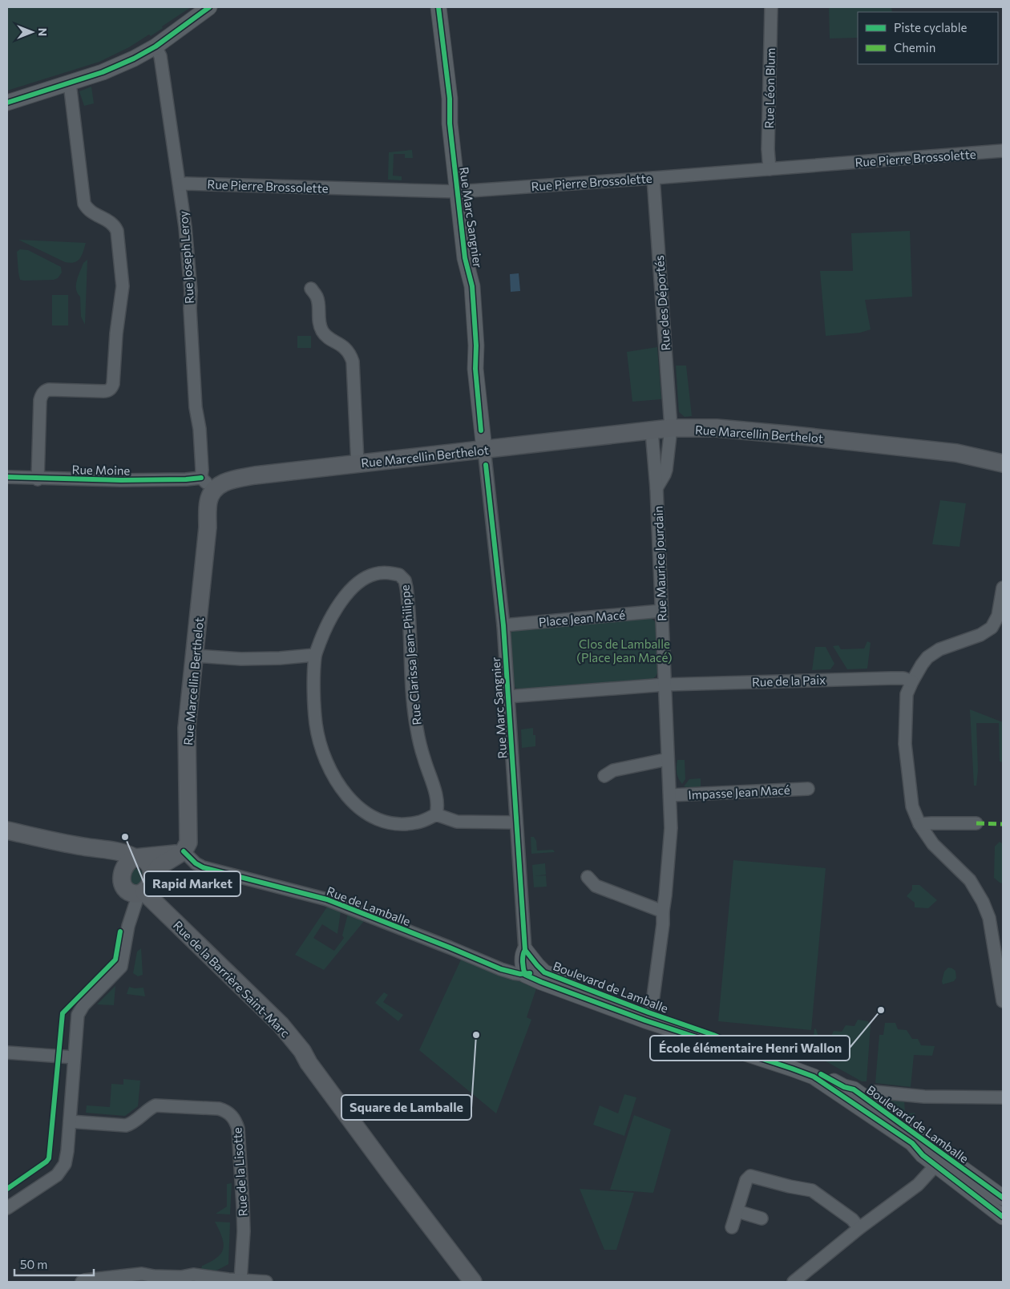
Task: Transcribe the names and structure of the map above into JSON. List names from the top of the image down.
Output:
{
  "streets": {
    "main road": ["Rue Marcellin Berthelot", "Rue de la Barrière Saint-Marc"],
    "street": [
      "Rue Léon Blum",
      "Rue Pierre Brossolette",
      "Rue Marc Sangnier",
      "Rue Joseph Leroy",
      "Rue des Déportés",
      "Rue Moine",
      "Rue Maurice Jourdain",
      "Place Jean Macé",
      "Rue Clarissa Jean-Philippe",
      "Rue de la Paix",
      "Impasse Jean Macé",
      "Rue de Lamballe",
      "Boulevard de Lamballe",
      "Rue de la Lisotte"
    ]
  },
  "crossings": [
    ["Rue Léon Blum", "Rue Pierre Brossolette"],
    ["Rue Pierre Brossolette", "Rue Marc Sangnier"],
    ["Rue Pierre Brossolette", "Rue Joseph Leroy"],
    ["Rue Pierre Brossolette", "Rue des Déportés"],
    ["Rue Marc Sangnier", "Rue Marcellin Berthelot"],
    ["Rue Marc Sangnier", "Place Jean Macé"],
    ["Rue Marc Sangnier", "Boulevard de Lamballe"],
    ["Rue Joseph Leroy", "Rue Moine"],
    ["Rue des Déportés", "Rue Marcellin Berthelot"],
    ["Rue des Déportés", "Rue Maurice Jourdain"],
    ["Rue Marcellin Berthelot", "Rue Maurice Jourdain"],
    ["Rue Marcellin Berthelot", "Rue de Lamballe"],
    ["Rue Maurice Jourdain", "Place Jean Macé"],
    ["Rue Maurice Jourdain", "Rue de la Paix"],
    ["Rue Maurice Jourdain", "Impasse Jean Macé"],
    ["Rue Maurice Jourdain", "Boulevard de Lamballe"],
    ["Rue de Lamballe", "Boulevard de Lamballe"]
  ],
  "parks": ["Clos de Lamballe (Place Jean Macé)"],
  "places": ["Rapid Market", "École élémentaire Henri Wallon", "Square de Lamballe"],
  "legend": ["Piste cyclable", "Chemin"],
  "scale_bar": "50 m",
  "north": "right"
}
